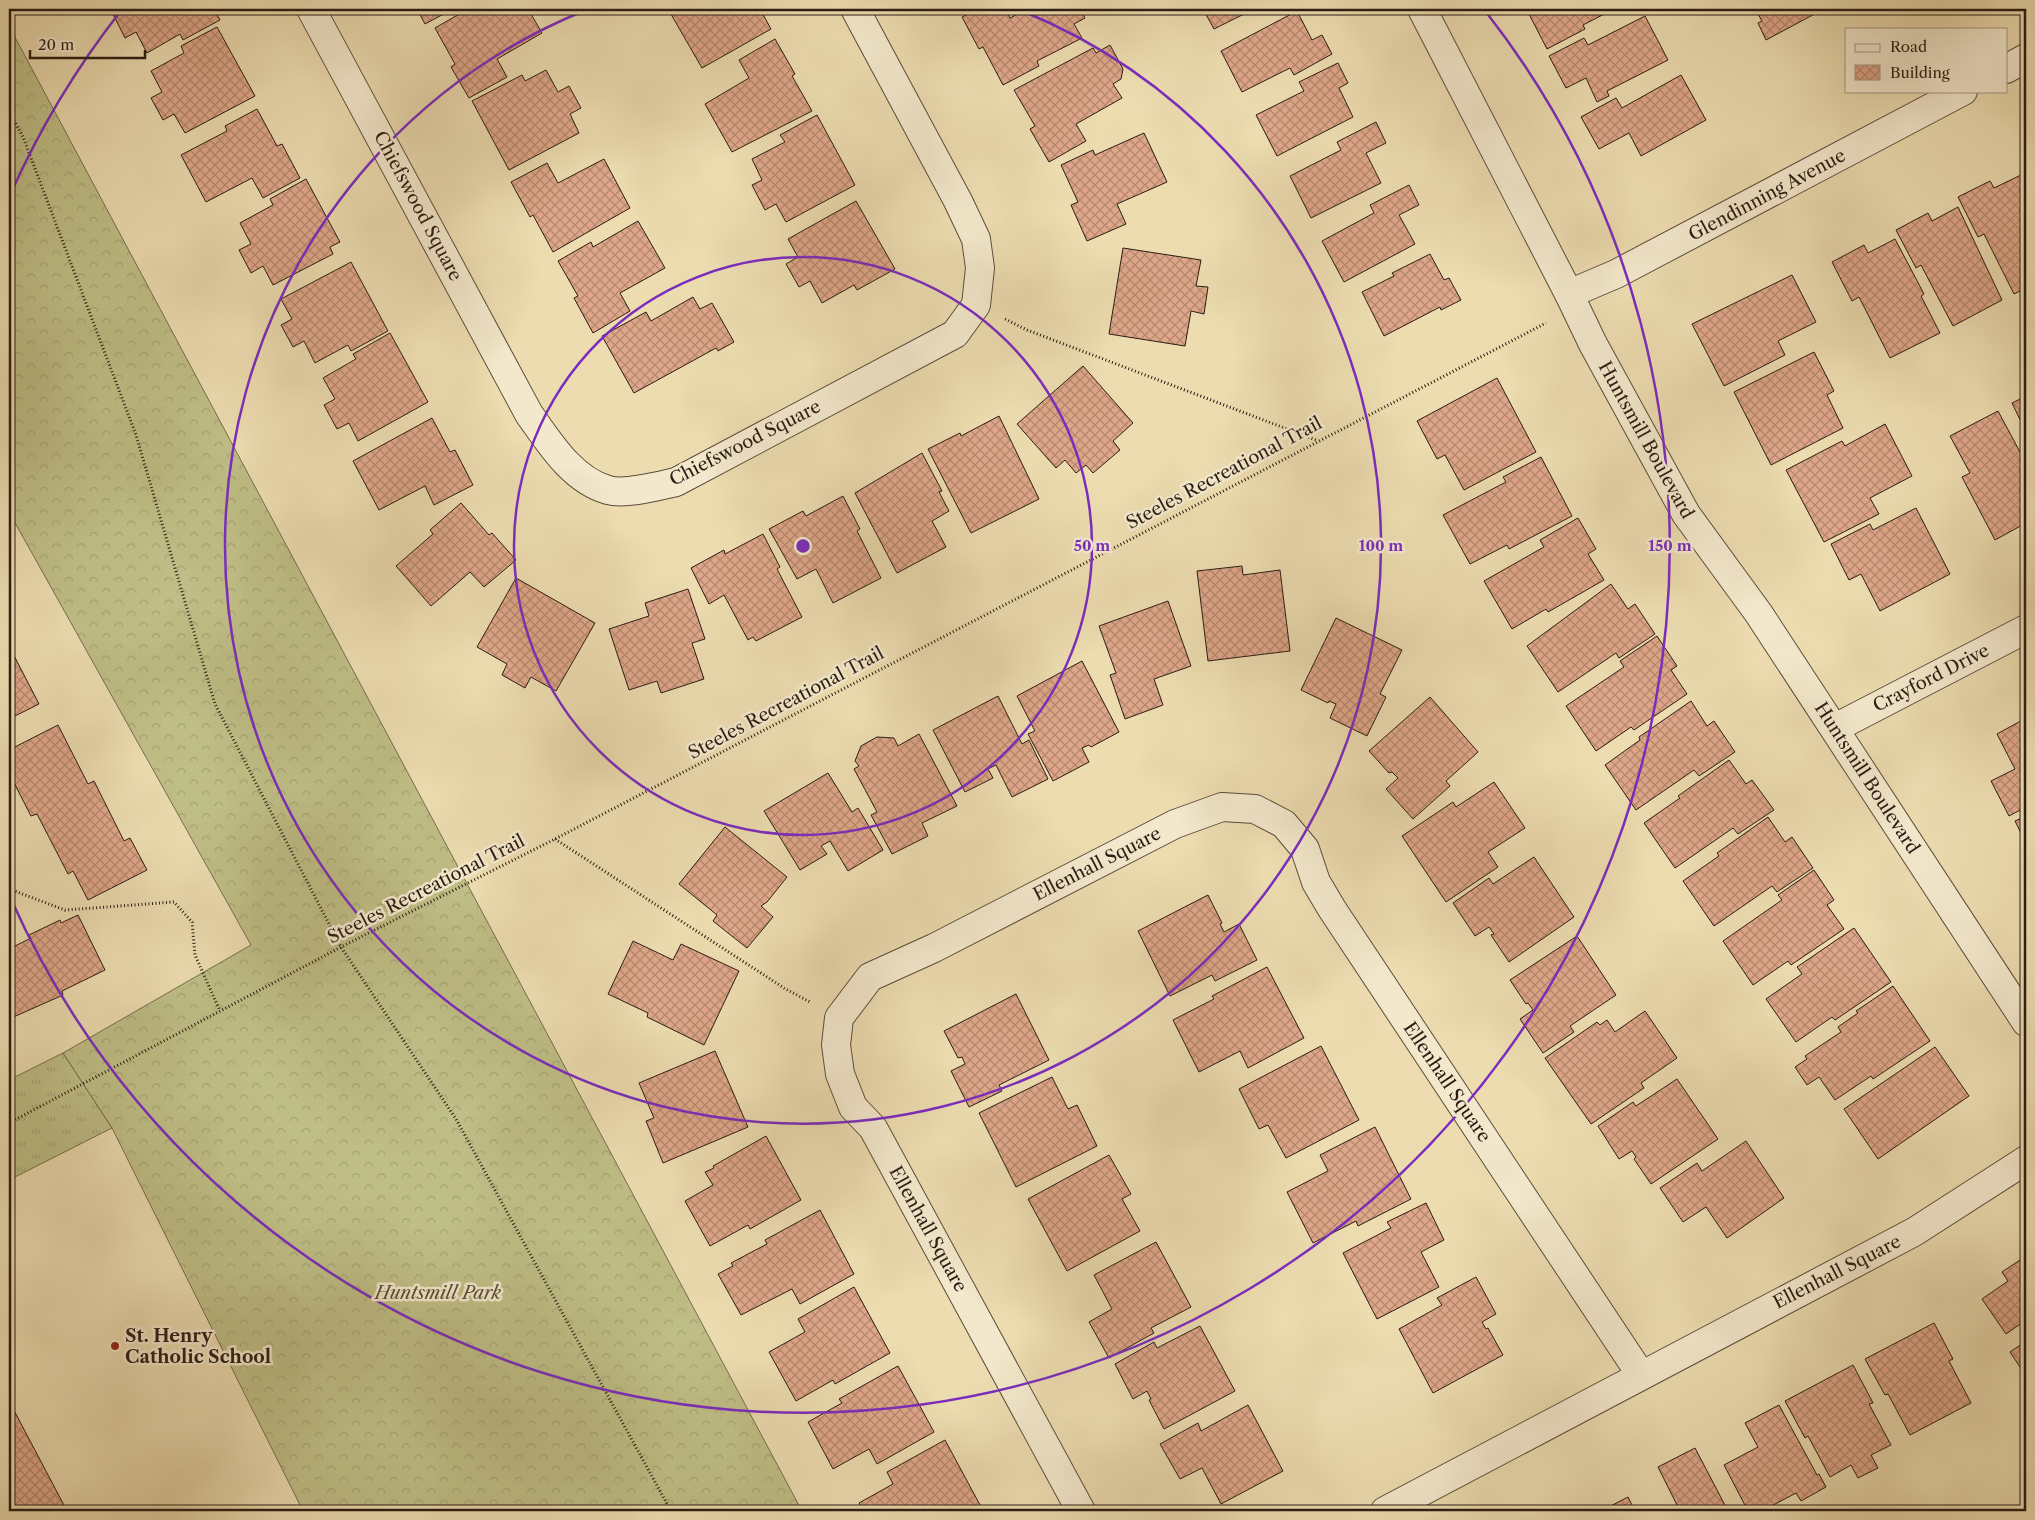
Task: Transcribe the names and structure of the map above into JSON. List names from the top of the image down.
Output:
{
  "streets": {
    "street": [
      "Glendinning Avenue",
      "Chiefswood Square",
      "Huntsmill Boulevard",
      "Crayford Drive",
      "Ellenhall Square"
    ],
    "path": ["Steeles Recreational Trail"]
  },
  "crossings": [
    ["Glendinning Avenue", "Huntsmill Boulevard"],
    ["Glendinning Avenue", "Steeles Recreational Trail"],
    ["Huntsmill Boulevard", "Steeles Recreational Trail"],
    ["Huntsmill Boulevard", "Crayford Drive"]
  ],
  "parks": ["Huntsmill Park"],
  "places": ["St. Henry Catholic School"],
  "legend": ["Road", "Building"],
  "scale_bar": "20 m",
  "rings": ["50 m", "100 m", "150 m"]
}
